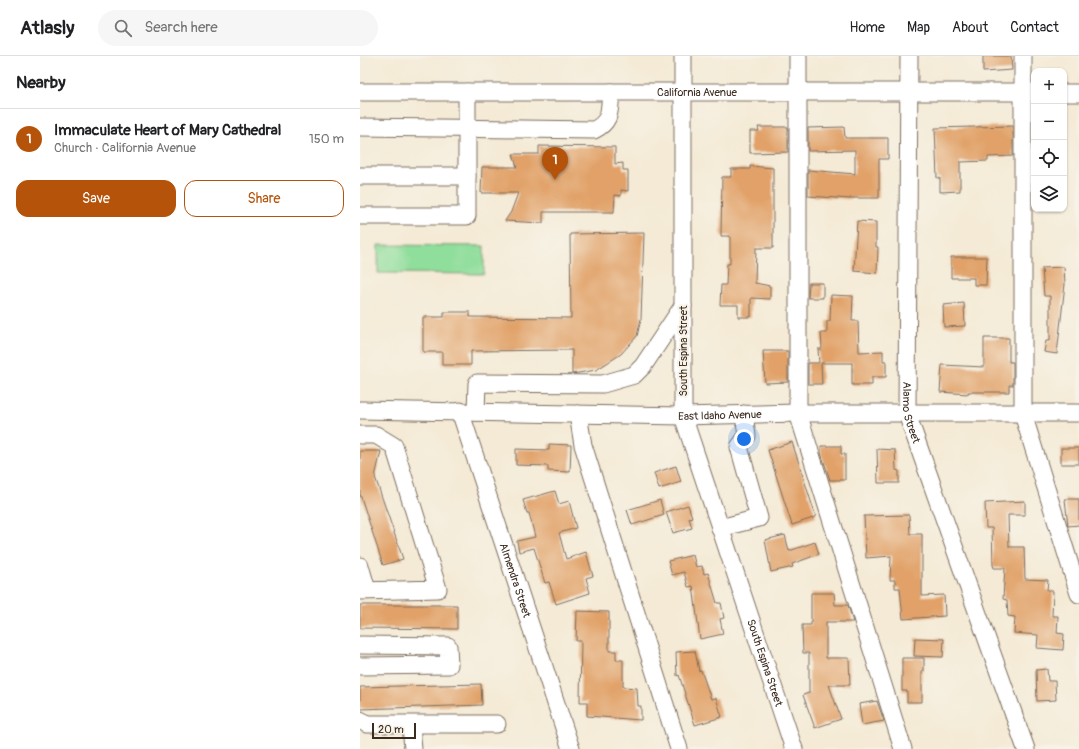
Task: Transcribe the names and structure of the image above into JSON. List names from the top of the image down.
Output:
{
  "streets": {
    "street": [
      "California Avenue",
      "South Espina Street",
      "Alamo Street",
      "East Idaho Avenue",
      "Almendra Street"
    ]
  },
  "crossings": [
    ["California Avenue", "South Espina Street"],
    ["California Avenue", "Alamo Street"],
    ["South Espina Street", "East Idaho Avenue"],
    ["Alamo Street", "East Idaho Avenue"],
    ["East Idaho Avenue", "Almendra Street"]
  ],
  "scale_bar": "20 m",
  "page": {
    "header": "Atlasly",
    "search": "Search here",
    "nav": [
      "Home",
      "Map",
      "About",
      "Contact"
    ],
    "heading": "Nearby",
    "map_buttons": ["+", "−"],
    "list": [
      {
        "mark": "1",
        "name": "Immaculate Heart of Mary Cathedral",
        "note": "Church · California Avenue",
        "value": "150 m"
      }
    ],
    "pins": "1",
    "buttons": ["Save", "Share"],
    "scale": "20 m"
  }
}
